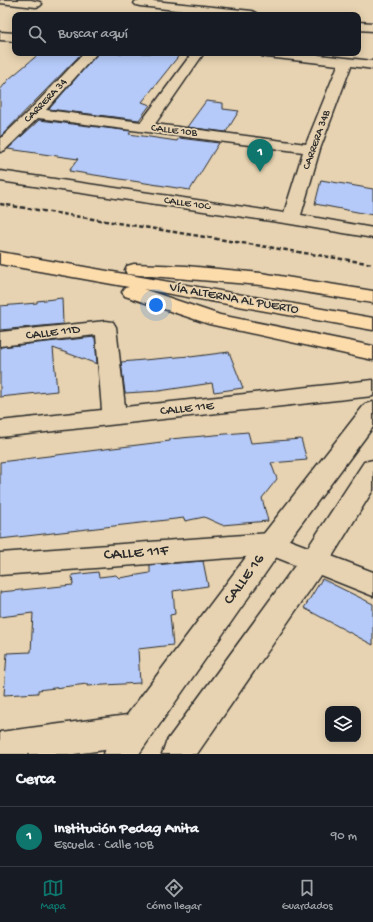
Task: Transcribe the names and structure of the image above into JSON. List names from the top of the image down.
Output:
{
  "streets": {
    "main road": ["VÍA ALTERNA AL PUERTO"],
    "street": [
      "CARRERA 34",
      "CALLE 10B",
      "CARRERA 34B",
      "CALLE 10C",
      "CALLE 11D",
      "CALLE 11E",
      "CALLE 11F",
      "CALLE 16"
    ]
  },
  "crossings": [
    ["CARRERA 34", "CALLE 10B"],
    ["CALLE 10B", "CARRERA 34B"],
    ["CARRERA 34B", "CALLE 10C"],
    ["CALLE 11D", "CALLE 11E"],
    ["CALLE 11F", "CALLE 16"]
  ],
  "page": {
    "search": "Buscar aquí",
    "pins": "1",
    "heading": "Cerca",
    "list": [
      {
        "mark": "1",
        "name": "Institución Pedag Anita",
        "note": "Escuela · Calle 10B",
        "value": "90 m"
      }
    ],
    "nav": ["Mapa", "Cómo llegar", "Guardados"]
  }
}
